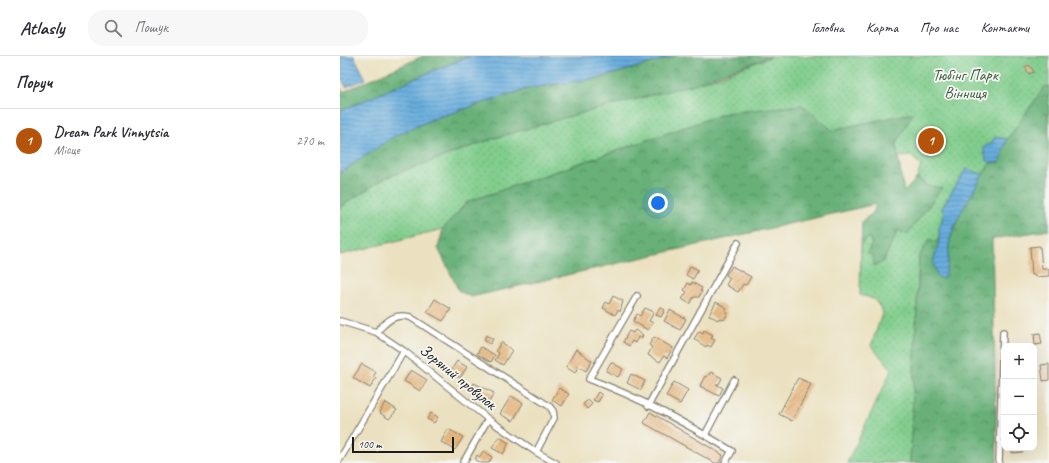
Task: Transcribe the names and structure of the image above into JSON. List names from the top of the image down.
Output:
{
  "streets": {
    "street": ["Зоряний провулок"]
  },
  "parks": ["Тюбінг Парк Вінниця"],
  "scale_bar": "100 m",
  "page": {
    "header": "Atlasly",
    "search": "Пошук",
    "nav": [
      "Головна",
      "Карта",
      "Про нас",
      "Контакти"
    ],
    "heading": "Поруч",
    "list": [
      {
        "mark": "1",
        "name": "Dream Park Vinnytsia",
        "note": "Місце",
        "value": "270 m"
      }
    ],
    "pins": "1",
    "map_buttons": ["+", "−"],
    "scale": "100 m"
  }
}
